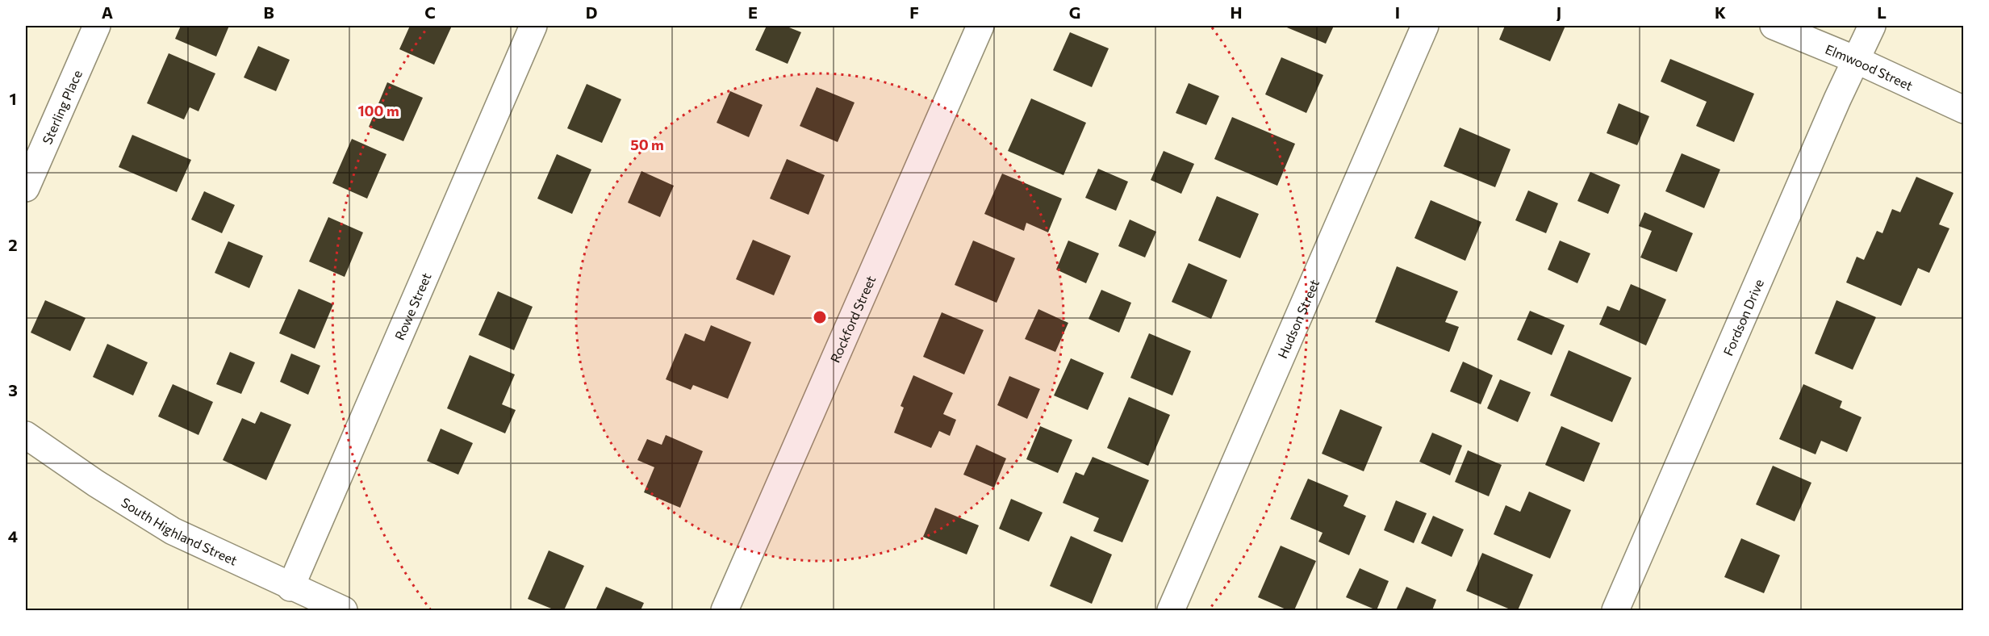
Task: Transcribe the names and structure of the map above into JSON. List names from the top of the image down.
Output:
{
  "streets": {
    "street": [
      "Elmwood Street",
      "Sterling Place",
      "Rowe Street",
      "Fordson Drive",
      "Rockford Street",
      "Hudson Street",
      "South Highland Street"
    ]
  },
  "crossings": [
    ["Elmwood Street", "Fordson Drive"],
    ["Rowe Street", "South Highland Street"]
  ],
  "grid": {
    "columns": [
      "A",
      "B",
      "C",
      "D",
      "E",
      "F",
      "G",
      "H",
      "I",
      "J",
      "K",
      "L"
    ],
    "rows": [
      "1",
      "2",
      "3",
      "4"
    ]
  },
  "rings": ["100 m", "50 m"]
}
